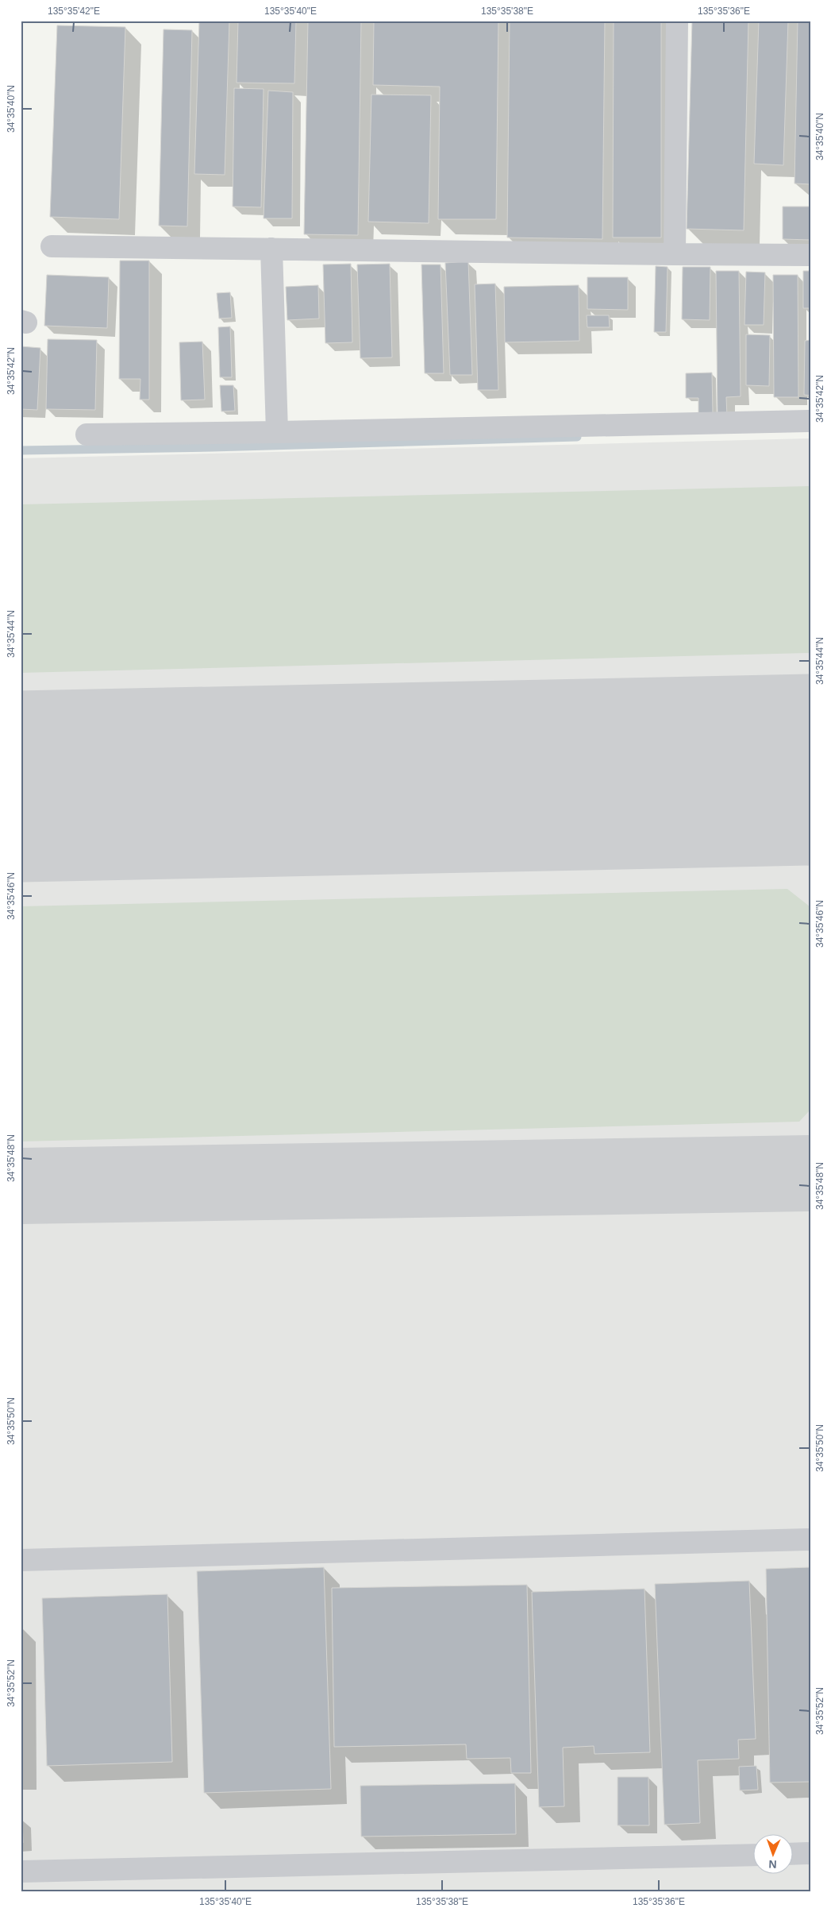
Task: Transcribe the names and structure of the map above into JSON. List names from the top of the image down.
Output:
{
  "north": "bottom",
  "coordinates": [
    "135°35'42\"E",
    "135°35'40\"E",
    "135°35'38\"E",
    "135°35'36\"E",
    "34°35'40\"N",
    "34°35'42\"N",
    "34°35'44\"N",
    "34°35'46\"N",
    "34°35'48\"N",
    "34°35'50\"N",
    "34°35'52\"N"
  ]
}
